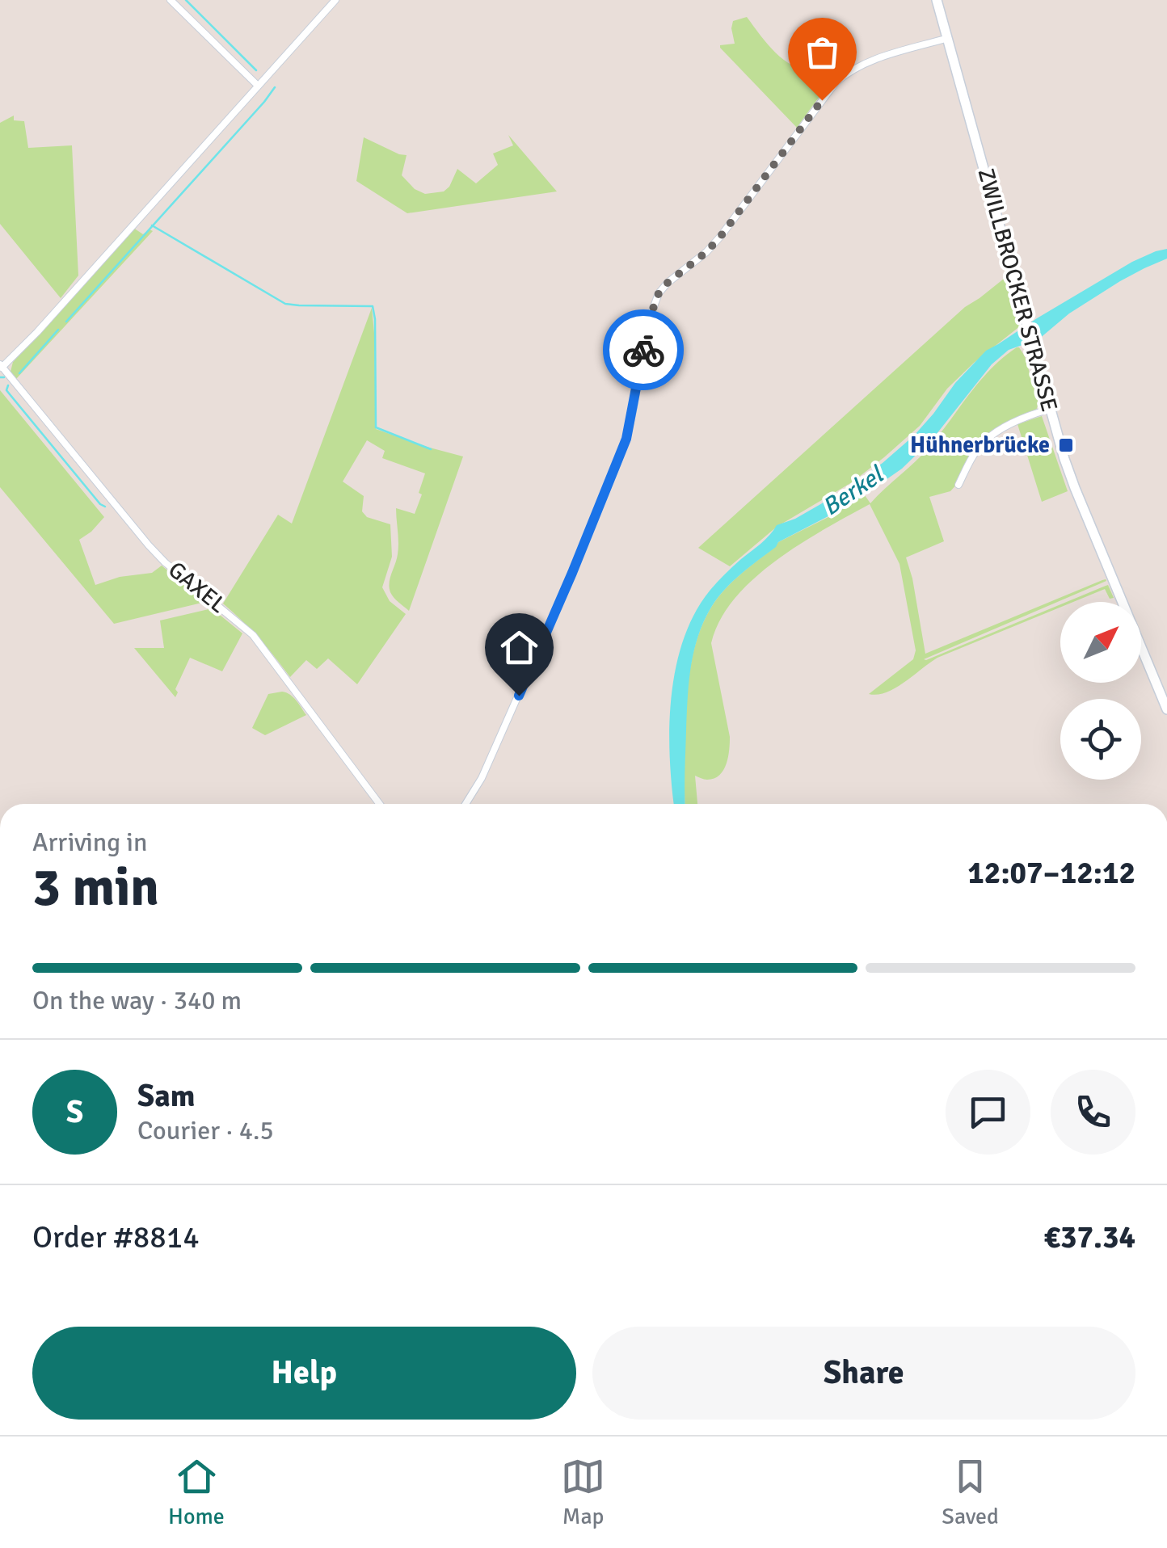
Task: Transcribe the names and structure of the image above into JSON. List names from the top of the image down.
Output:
{
  "streets": {
    "main road": ["ZWILLBROCKER STRASSE"],
    "street": ["GAXEL"]
  },
  "water": ["Berkel"],
  "places": {
    "transit": ["Hühnerbrücke"]
  },
  "north": "top right",
  "page": {
    "heading": ["3 min", "Arriving in", "12:07–12:12"],
    "panel": [
      "Sam",
      "Courier · 4.5",
      "Order #8814",
      "€37.34"
    ],
    "bar": "On the way · 340 m",
    "round": "S",
    "buttons": ["Help", "Share"],
    "tabs": ["Home", "Map", "Saved"]
  }
}
